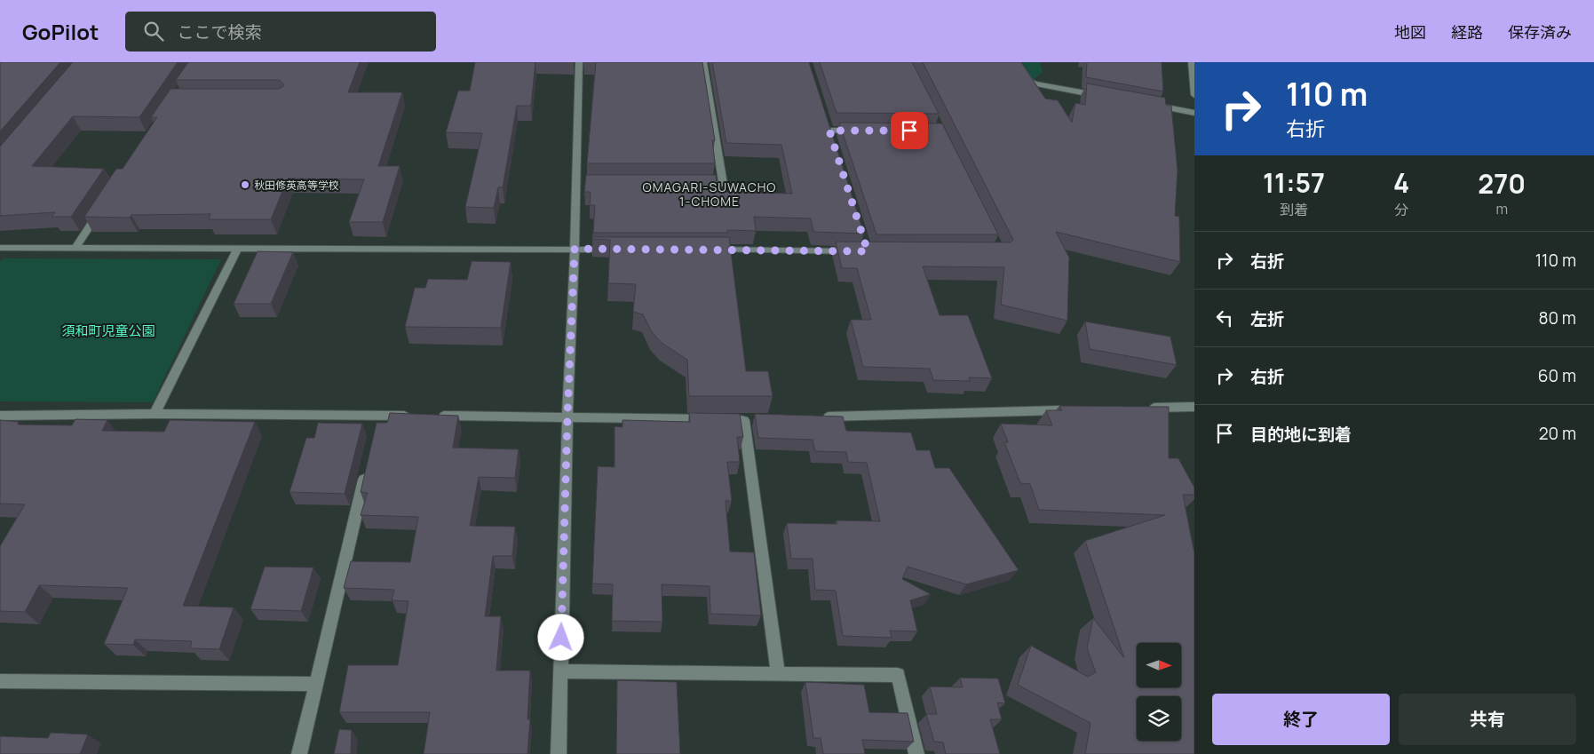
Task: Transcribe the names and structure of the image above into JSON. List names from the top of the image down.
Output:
{
  "districts": ["OMAGARI-SUWACHO 1-CHOME"],
  "parks": ["須和町児童公園"],
  "places": ["秋田修英高等学校"],
  "north": "right",
  "page": {
    "header": "GoPilot",
    "search": "ここで検索",
    "nav": ["地図", "経路", "保存済み"],
    "turn": ["110 m", "右折"],
    "eta": [
      "11:57",
      "到着",
      "4",
      "分",
      "270",
      "m"
    ],
    "list": [
      {
        "name": "右折",
        "value": "110 m"
      },
      {
        "name": "左折",
        "value": "80 m"
      },
      {
        "name": "右折",
        "value": "60 m"
      },
      {
        "name": "目的地に到着",
        "value": "20 m"
      }
    ],
    "buttons": ["終了", "共有"]
  }
}
